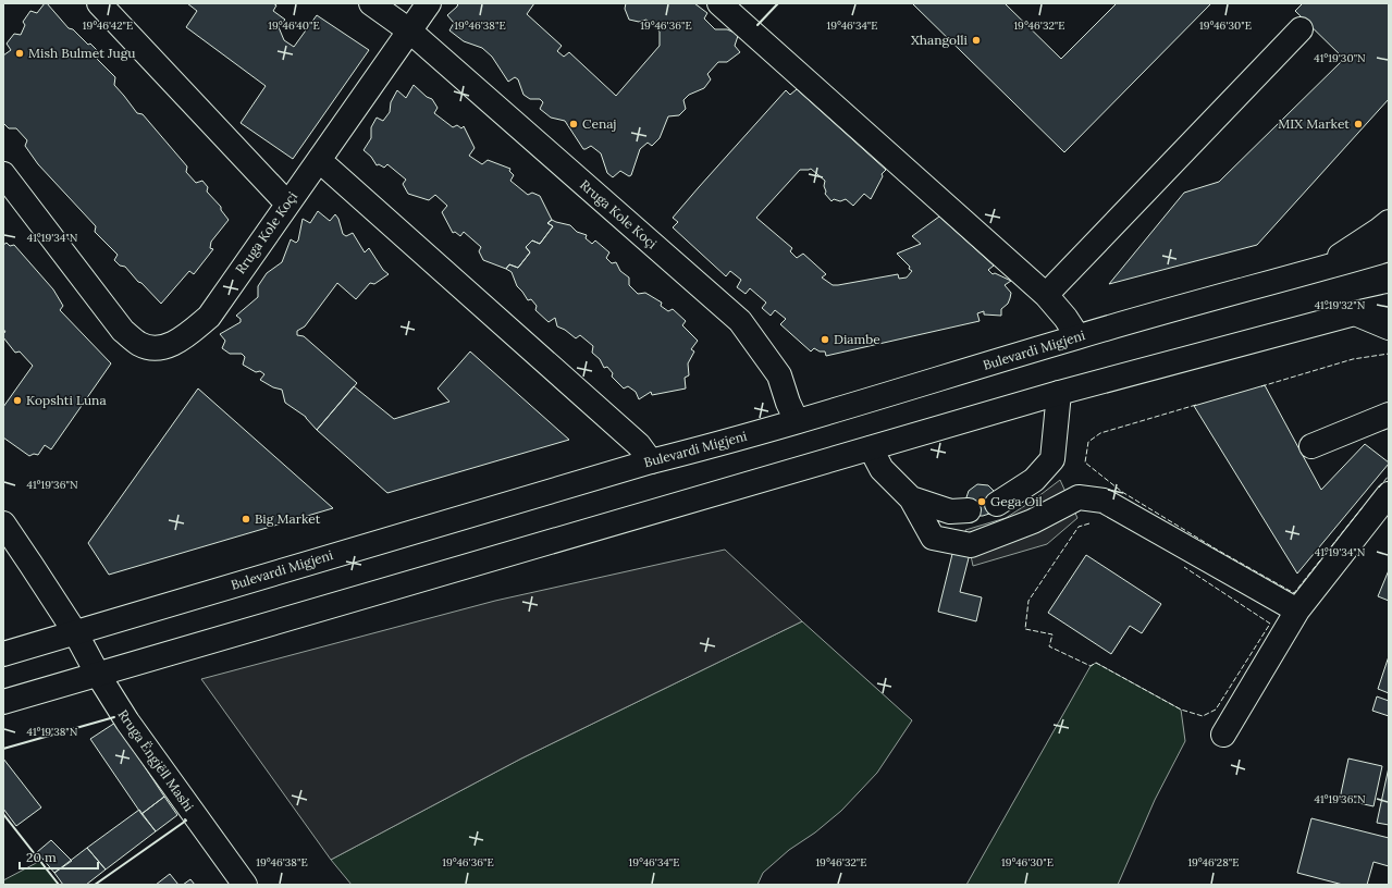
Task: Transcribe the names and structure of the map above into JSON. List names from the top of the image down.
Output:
{
  "streets": {
    "main road": ["Rruga Kole Koçi", "Bulevardi Migjeni", "Rruga Ëngjëll Mashi"]
  },
  "crossings": [
    ["Rruga Kole Koçi", "Bulevardi Migjeni"],
    ["Bulevardi Migjeni", "Rruga Ëngjëll Mashi"]
  ],
  "places": [
    "Xhangolli",
    "Mish Bulmet Jugu",
    "Cenaj",
    "MIX Market",
    "Diambe",
    "Kopshti Luna",
    "Gega Oil",
    "Big Market"
  ],
  "scale_bar": "20 m",
  "coordinates": [
    "19°46'42\"E",
    "19°46'40\"E",
    "19°46'38\"E",
    "19°46'36\"E",
    "19°46'34\"E",
    "19°46'32\"E",
    "19°46'30\"E",
    "41°19'30\"N",
    "41°19'34\"N",
    "41°19'32\"N",
    "41°19'36\"N",
    "41°19'38\"N",
    "19°46'28\"E"
  ]
}
